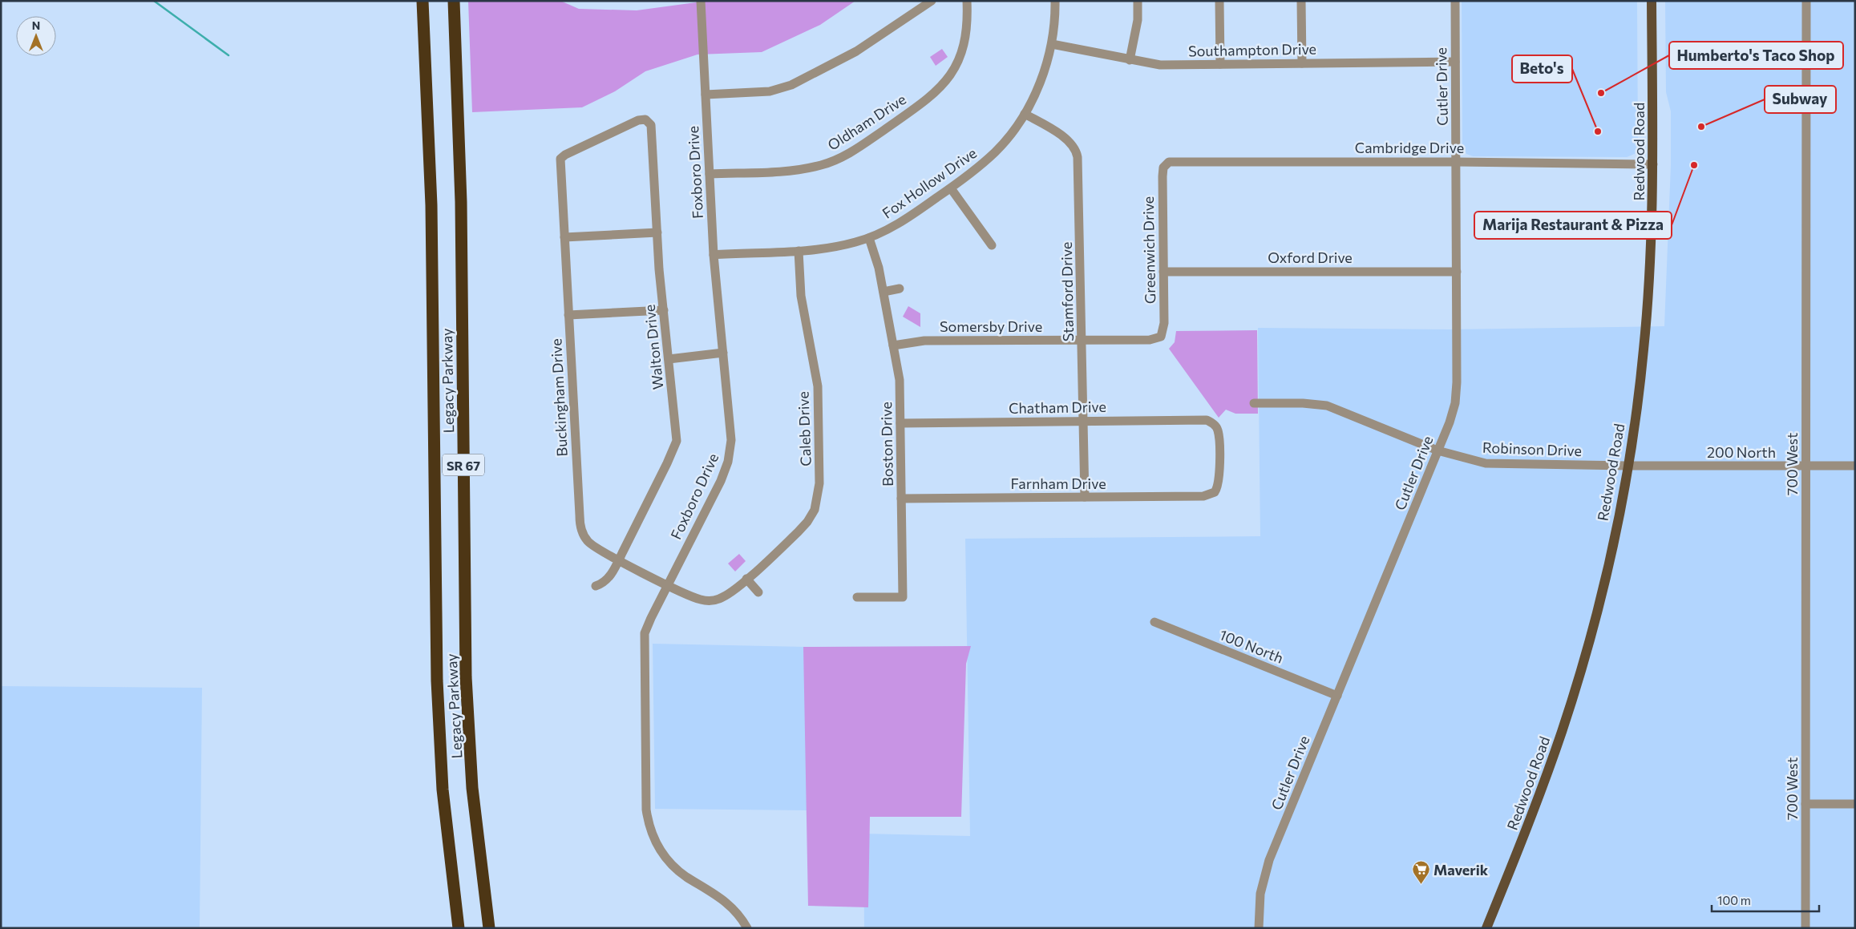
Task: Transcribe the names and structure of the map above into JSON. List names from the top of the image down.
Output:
{
  "streets": {
    "highway": ["Legacy Parkway", "SR 67"],
    "main road": ["Redwood Road"],
    "street": [
      "Southampton Drive",
      "Cutler Drive",
      "Oldham Drive",
      "Cambridge Drive",
      "Foxboro Drive",
      "Fox Hollow Drive",
      "Greenwich Drive",
      "Oxford Drive",
      "Stamford Drive",
      "Somersby Drive",
      "Walton Drive",
      "Buckingham Drive",
      "Chatham Drive",
      "Caleb Drive",
      "Boston Drive",
      "Robinson Drive",
      "200 North",
      "700 West",
      "Farnham Drive",
      "100 North"
    ]
  },
  "crossings": [
    ["Southampton Drive", "Cutler Drive"],
    ["Southampton Drive", "Fox Hollow Drive"],
    ["Cutler Drive", "Cambridge Drive"],
    ["Cutler Drive", "Oxford Drive"],
    ["Cutler Drive", "Robinson Drive"],
    ["Cutler Drive", "100 North"],
    ["Oldham Drive", "Foxboro Drive"],
    ["Cambridge Drive", "Redwood Road"],
    ["Cambridge Drive", "Greenwich Drive"],
    ["Redwood Road", "Robinson Drive"],
    ["Redwood Road", "200 North"],
    ["Foxboro Drive", "Fox Hollow Drive"],
    ["Foxboro Drive", "Buckingham Drive"],
    ["Foxboro Drive", "Caleb Drive"],
    ["Fox Hollow Drive", "Stamford Drive"],
    ["Fox Hollow Drive", "Caleb Drive"],
    ["Fox Hollow Drive", "Boston Drive"],
    ["Greenwich Drive", "Oxford Drive"],
    ["Greenwich Drive", "Somersby Drive"],
    ["Stamford Drive", "Somersby Drive"],
    ["Stamford Drive", "Chatham Drive"],
    ["Stamford Drive", "Farnham Drive"],
    ["Somersby Drive", "Boston Drive"],
    ["Walton Drive", "Buckingham Drive"],
    ["Buckingham Drive", "Caleb Drive"],
    ["Chatham Drive", "Boston Drive"],
    ["Chatham Drive", "Farnham Drive"],
    ["Boston Drive", "Farnham Drive"],
    ["Robinson Drive", "200 North"],
    ["200 North", "700 West"]
  ],
  "places": {
    "other": [
      "Humberto's Taco Shop",
      "Subway",
      "Beto's",
      "Marija Restaurant & Pizza"
    ],
    "supermarket": ["Maverik"]
  },
  "scale_bar": "100 m",
  "north": "top"
}
